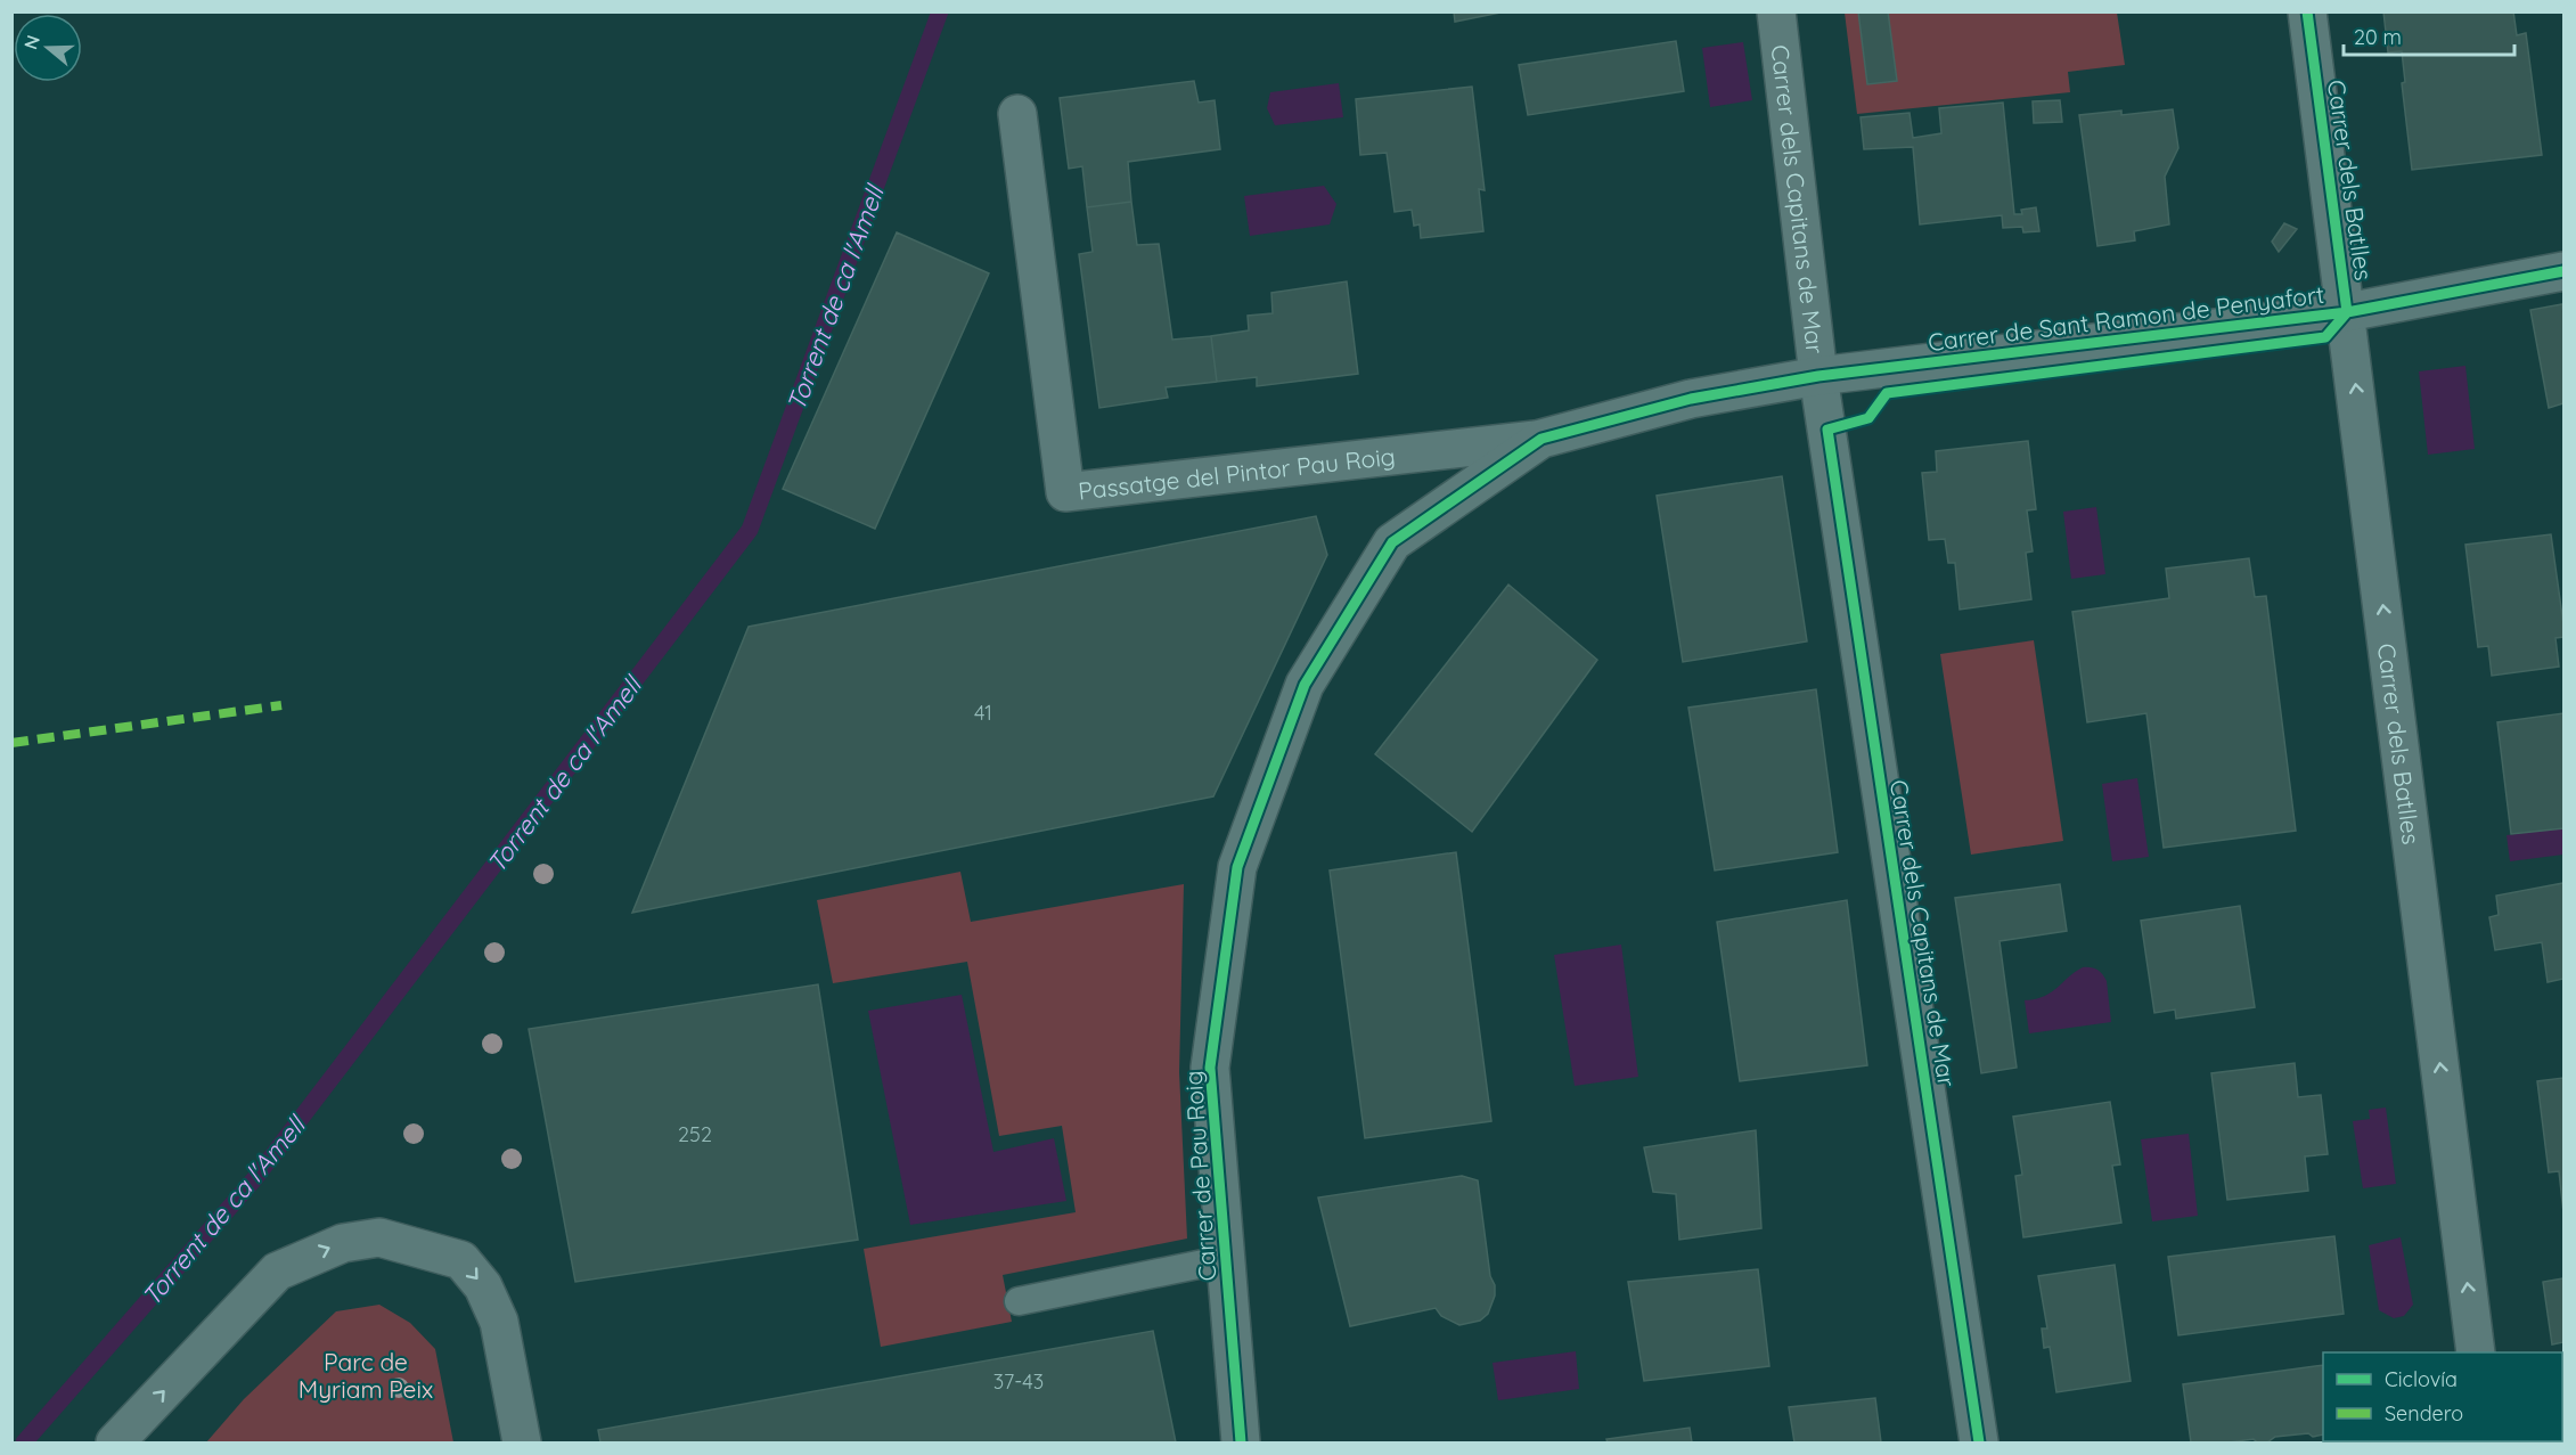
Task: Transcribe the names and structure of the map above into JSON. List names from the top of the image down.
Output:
{
  "streets": {
    "street": [
      "Carrer dels Batlles",
      "Carrer dels Capitans de Mar",
      "Carrer de Sant Ramon de Penyafort",
      "Passatge del Pintor Pau Roig",
      "Carrer de Pau Roig"
    ]
  },
  "crossings": [
    ["Carrer dels Batlles", "Carrer de Sant Ramon de Penyafort"],
    ["Carrer dels Capitans de Mar", "Carrer de Sant Ramon de Penyafort"],
    ["Carrer de Sant Ramon de Penyafort", "Carrer de Pau Roig"],
    ["Passatge del Pintor Pau Roig", "Carrer de Pau Roig"]
  ],
  "one_way": ["Carrer dels Batlles"],
  "water": ["Torrent de ca l'Amell"],
  "parks": ["Parc de Myriam Peix"],
  "house_numbers": ["41", "252", "37-43"],
  "legend": ["Ciclovía", "Sendero"],
  "scale_bar": "20 m",
  "north": "left"
}
